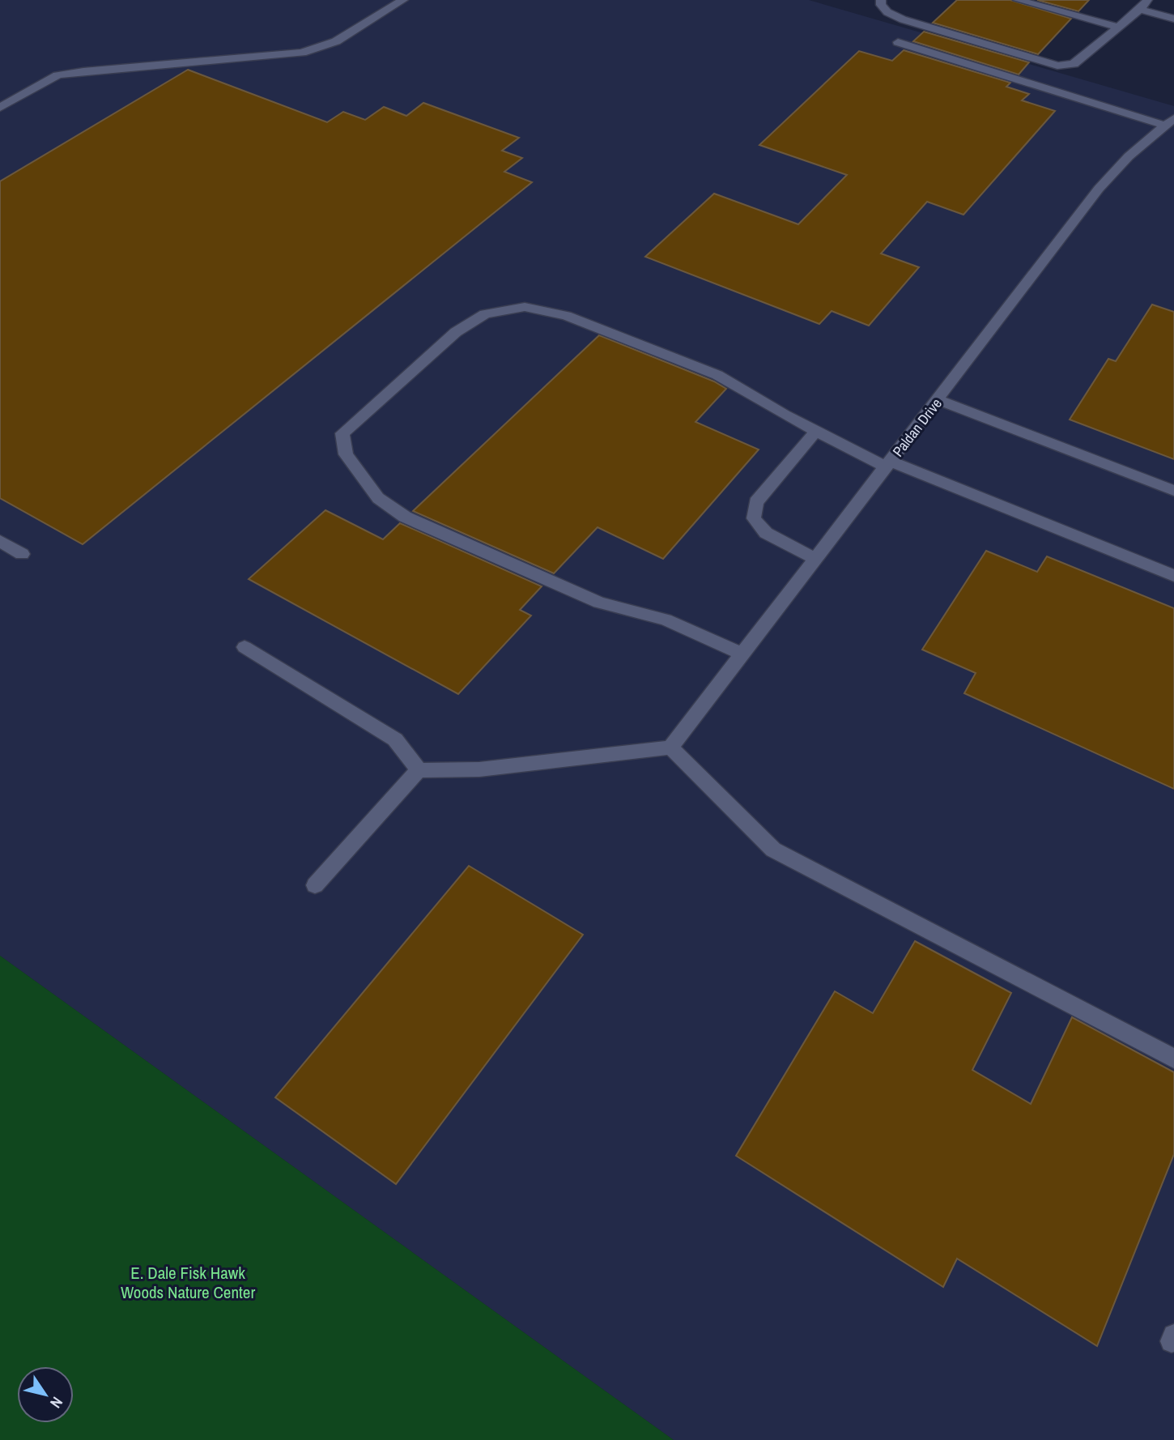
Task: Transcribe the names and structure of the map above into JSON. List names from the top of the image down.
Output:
{
  "streets": {
    "street": ["Paldan Drive"]
  },
  "parks": ["E. Dale Fisk Hawk Woods Nature Center"],
  "north": "bottom right"
}
